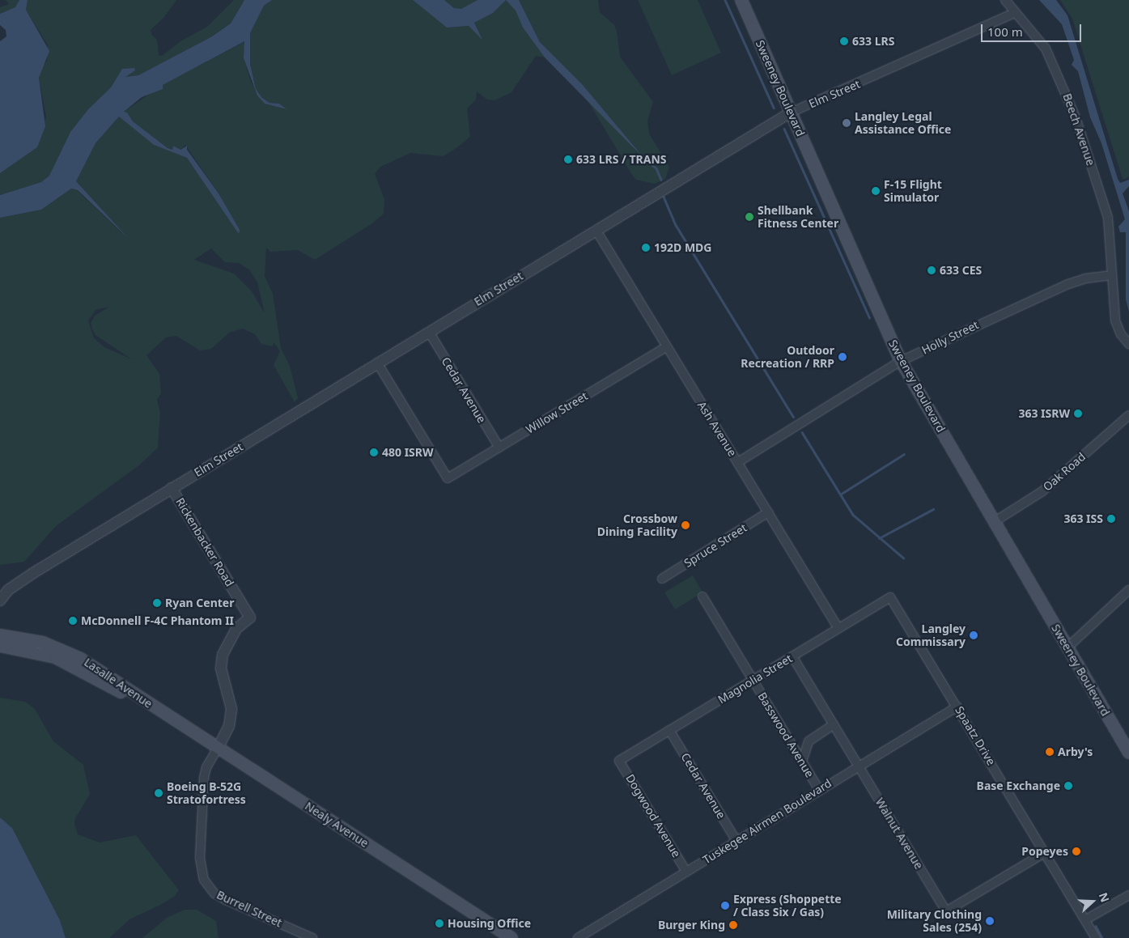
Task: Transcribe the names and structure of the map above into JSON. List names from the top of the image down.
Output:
{
  "streets": {
    "main road": ["Sweeney Boulevard", "Lasalle Avenue", "Nealy Avenue"],
    "street": [
      "Elm Street",
      "Beech Avenue",
      "Holly Street",
      "Cedar Avenue",
      "Willow Street",
      "Ash Avenue",
      "Oak Road",
      "Rickenbacker Road",
      "Spruce Street",
      "Magnolia Street",
      "Basswood Avenue",
      "Spaatz Drive",
      "Dogwood Avenue",
      "Tuskegee Airmen Boulevard",
      "Walnut Avenue",
      "Burrell Street"
    ]
  },
  "crossings": [
    ["Sweeney Boulevard", "Elm Street"],
    ["Sweeney Boulevard", "Holly Street"],
    ["Sweeney Boulevard", "Oak Road"],
    ["Elm Street", "Beech Avenue"],
    ["Elm Street", "Cedar Avenue"],
    ["Elm Street", "Willow Street"],
    ["Elm Street", "Ash Avenue"],
    ["Elm Street", "Rickenbacker Road"],
    ["Beech Avenue", "Holly Street"],
    ["Holly Street", "Ash Avenue"],
    ["Cedar Avenue", "Willow Street"],
    ["Cedar Avenue", "Magnolia Street"],
    ["Cedar Avenue", "Tuskegee Airmen Boulevard"],
    ["Willow Street", "Ash Avenue"],
    ["Ash Avenue", "Spruce Street"],
    ["Ash Avenue", "Magnolia Street"],
    ["Rickenbacker Road", "Nealy Avenue"],
    ["Rickenbacker Road", "Burrell Street"],
    ["Magnolia Street", "Basswood Avenue"],
    ["Magnolia Street", "Spaatz Drive"],
    ["Magnolia Street", "Dogwood Avenue"],
    ["Magnolia Street", "Walnut Avenue"],
    ["Lasalle Avenue", "Nealy Avenue"],
    ["Basswood Avenue", "Tuskegee Airmen Boulevard"],
    ["Spaatz Drive", "Tuskegee Airmen Boulevard"],
    ["Spaatz Drive", "Walnut Avenue"],
    ["Dogwood Avenue", "Tuskegee Airmen Boulevard"],
    ["Tuskegee Airmen Boulevard", "Walnut Avenue"],
    ["Nealy Avenue", "Burrell Street"]
  ],
  "places": [
    "633 LRS",
    "Langley Legal Assistance Office",
    "633 LRS / TRANS",
    "F-15 Flight Simulator",
    "Shellbank Fitness Center",
    "192D MDG",
    "633 CES",
    "Outdoor Recreation / RRP",
    "363 ISRW",
    "480 ISRW",
    "363 ISS",
    "Crossbow Dining Facility",
    "Ryan Center",
    "McDonnell F-4C Phantom II",
    "Langley Commissary",
    "Arby's",
    "Base Exchange",
    "Boeing B-52G Stratofortress",
    "Popeyes",
    "Express (Shoppette / Class Six / Gas)",
    "Military Clothing Sales (254)",
    "Housing Office",
    "Burger King"
  ],
  "scale_bar": "100 m",
  "north": "right"
}
